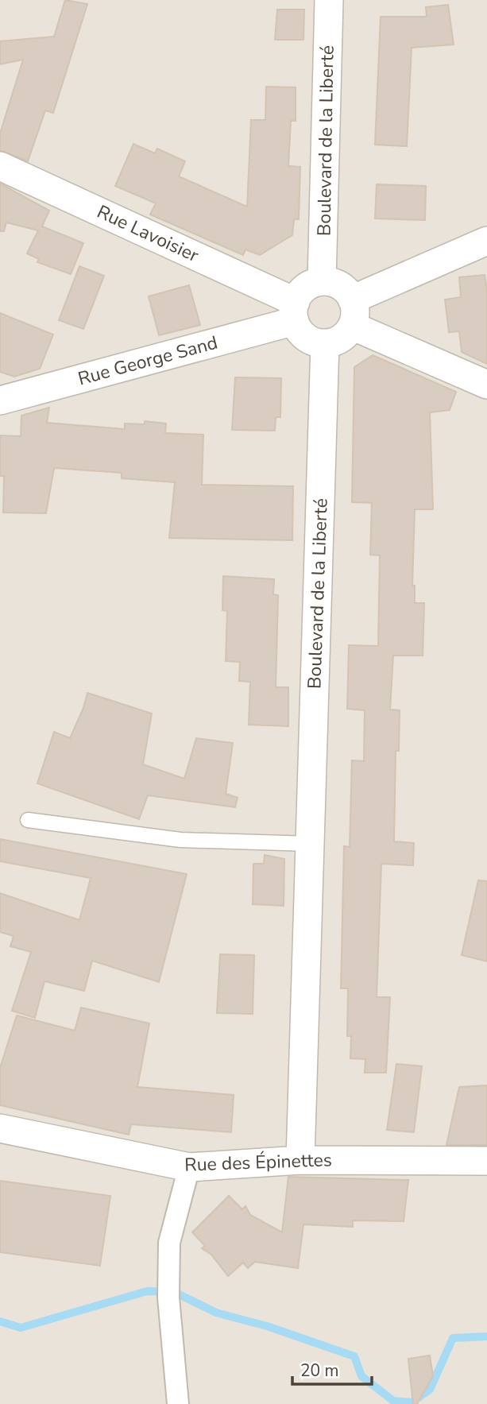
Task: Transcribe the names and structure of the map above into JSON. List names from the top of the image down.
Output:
{
  "streets": {
    "street": [
      "Boulevard de la Liberté",
      "Rue Lavoisier",
      "Rue George Sand",
      "Rue des Épinettes"
    ]
  },
  "crossings": [
    ["Boulevard de la Liberté", "Rue Lavoisier"],
    ["Boulevard de la Liberté", "Rue George Sand"],
    ["Boulevard de la Liberté", "Rue des Épinettes"],
    ["Rue Lavoisier", "Rue George Sand"]
  ],
  "scale_bar": "20 m"
}
